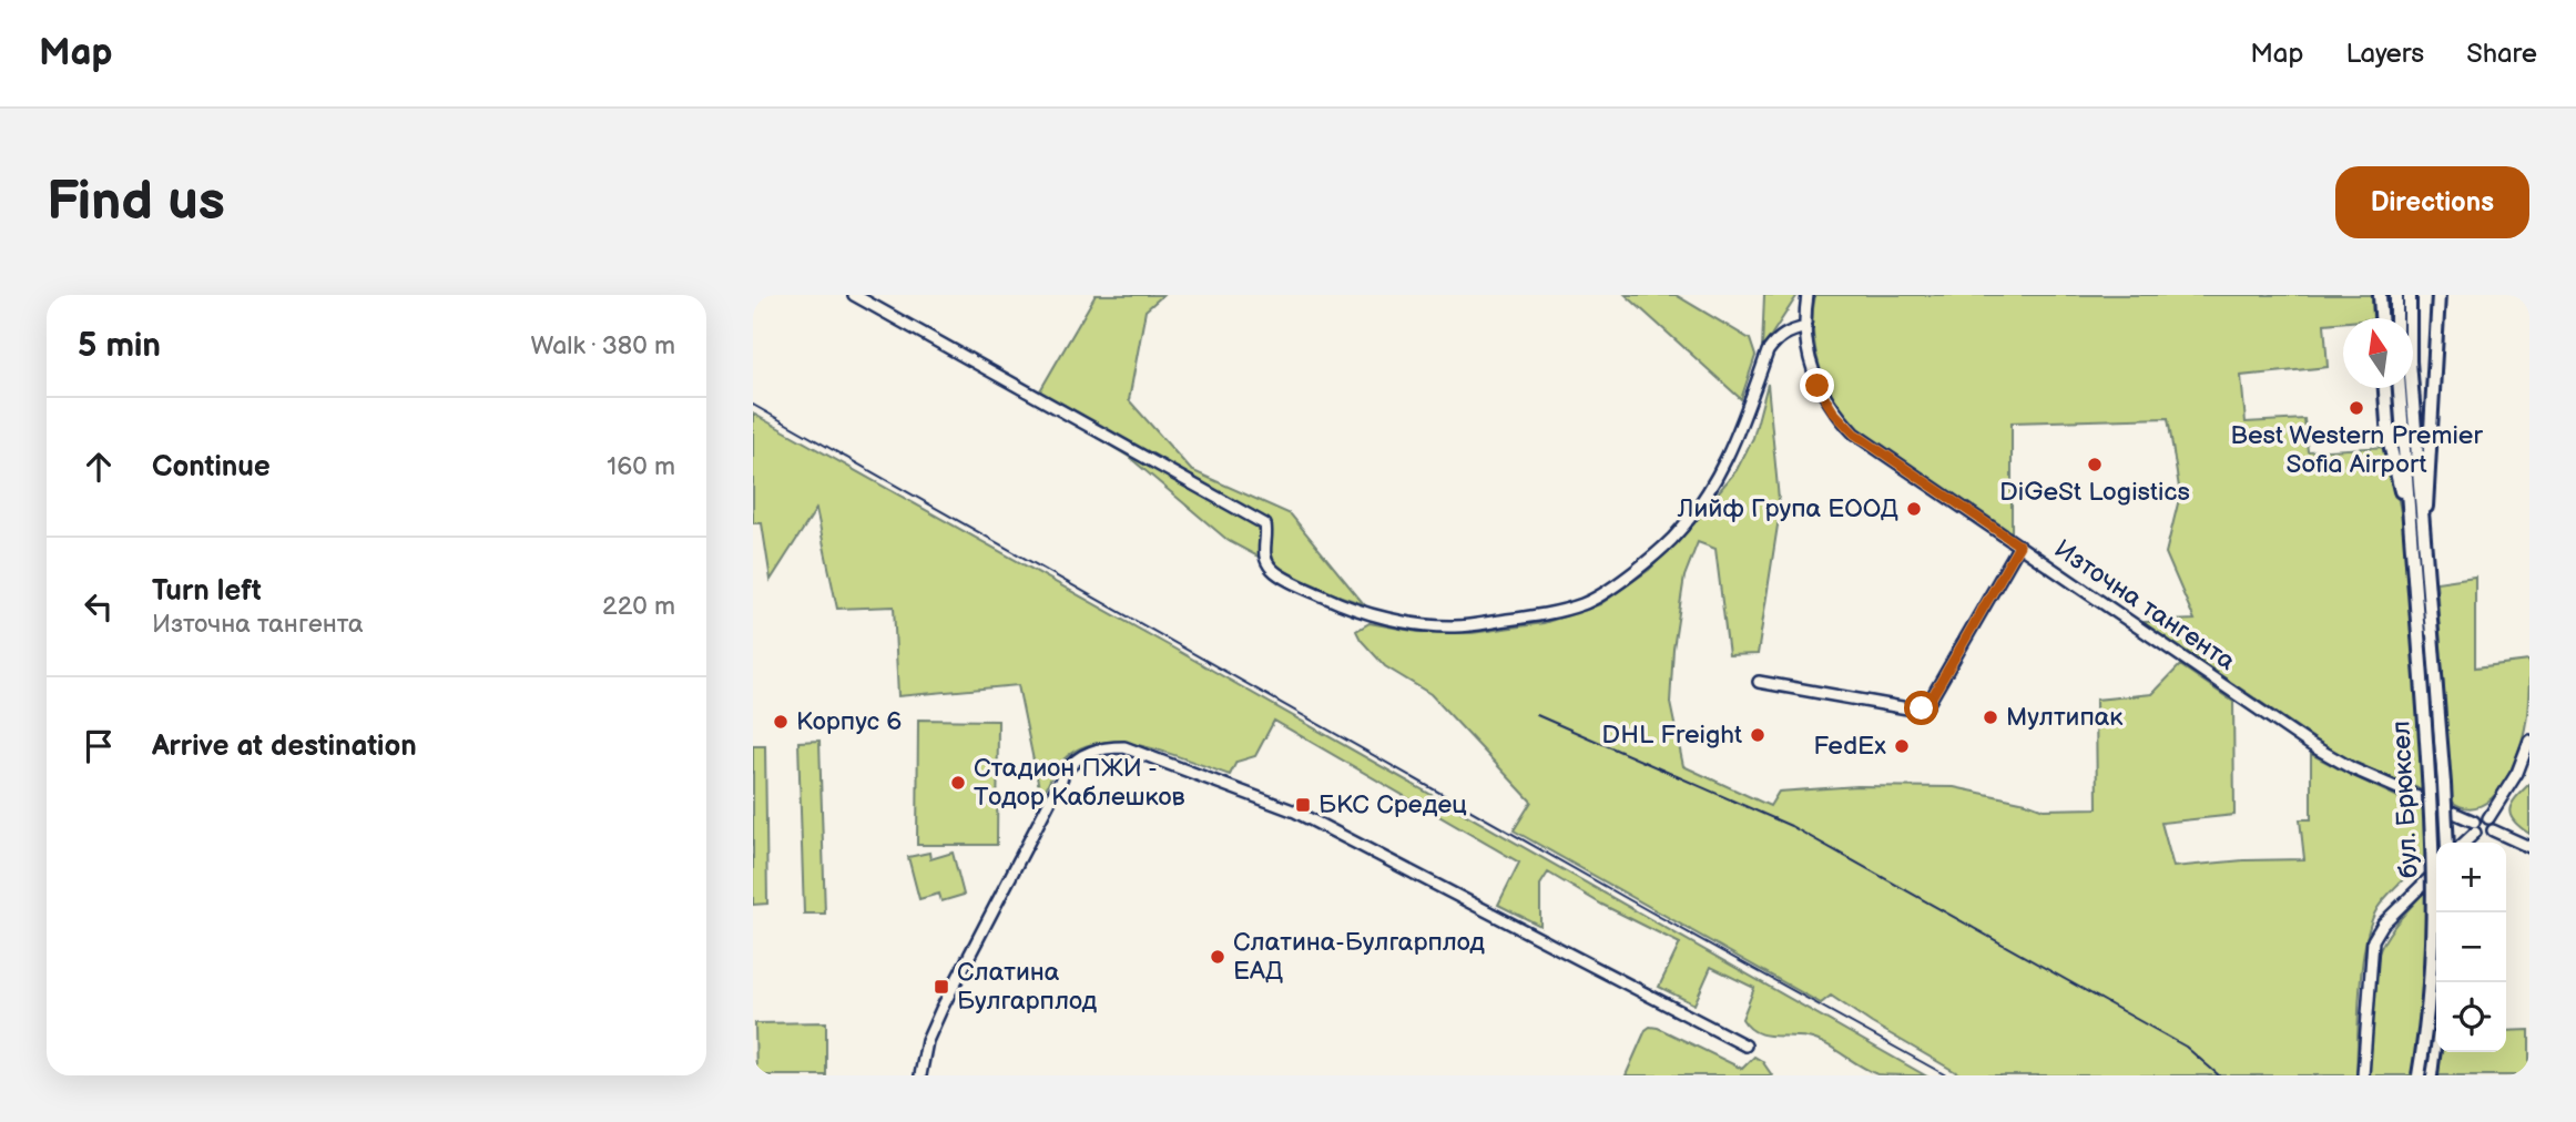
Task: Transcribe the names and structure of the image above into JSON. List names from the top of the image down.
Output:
{
  "streets": {
    "main road": ["бул. Брюксел"],
    "street": ["Източна тангента"]
  },
  "places": {
    "other": [
      "Best Western Premier Sofia Airport",
      "DiGeSt Logistics",
      "Лийф Група ЕООД",
      "Мултипак",
      "Корпус 6",
      "DHL Freight",
      "FedEx",
      "Стадион ПЖИ - Тодор Каблешков",
      "Слатина-Булгарплод ЕАД"
    ],
    "transit": ["БКС Средец", "Слатина Булгарплод"]
  },
  "north": "top",
  "page": {
    "header": "Map",
    "nav": ["Map", "Layers", "Share"],
    "buttons": "Directions",
    "title": "Find us",
    "heading": ["5 min", "Walk · 380 m"],
    "list": [
      ["Continue", "160 m"],
      ["Turn left", "Източна тангента", "220 m"],
      "Arrive at destination"
    ],
    "map_buttons": ["+", "−"]
  }
}
